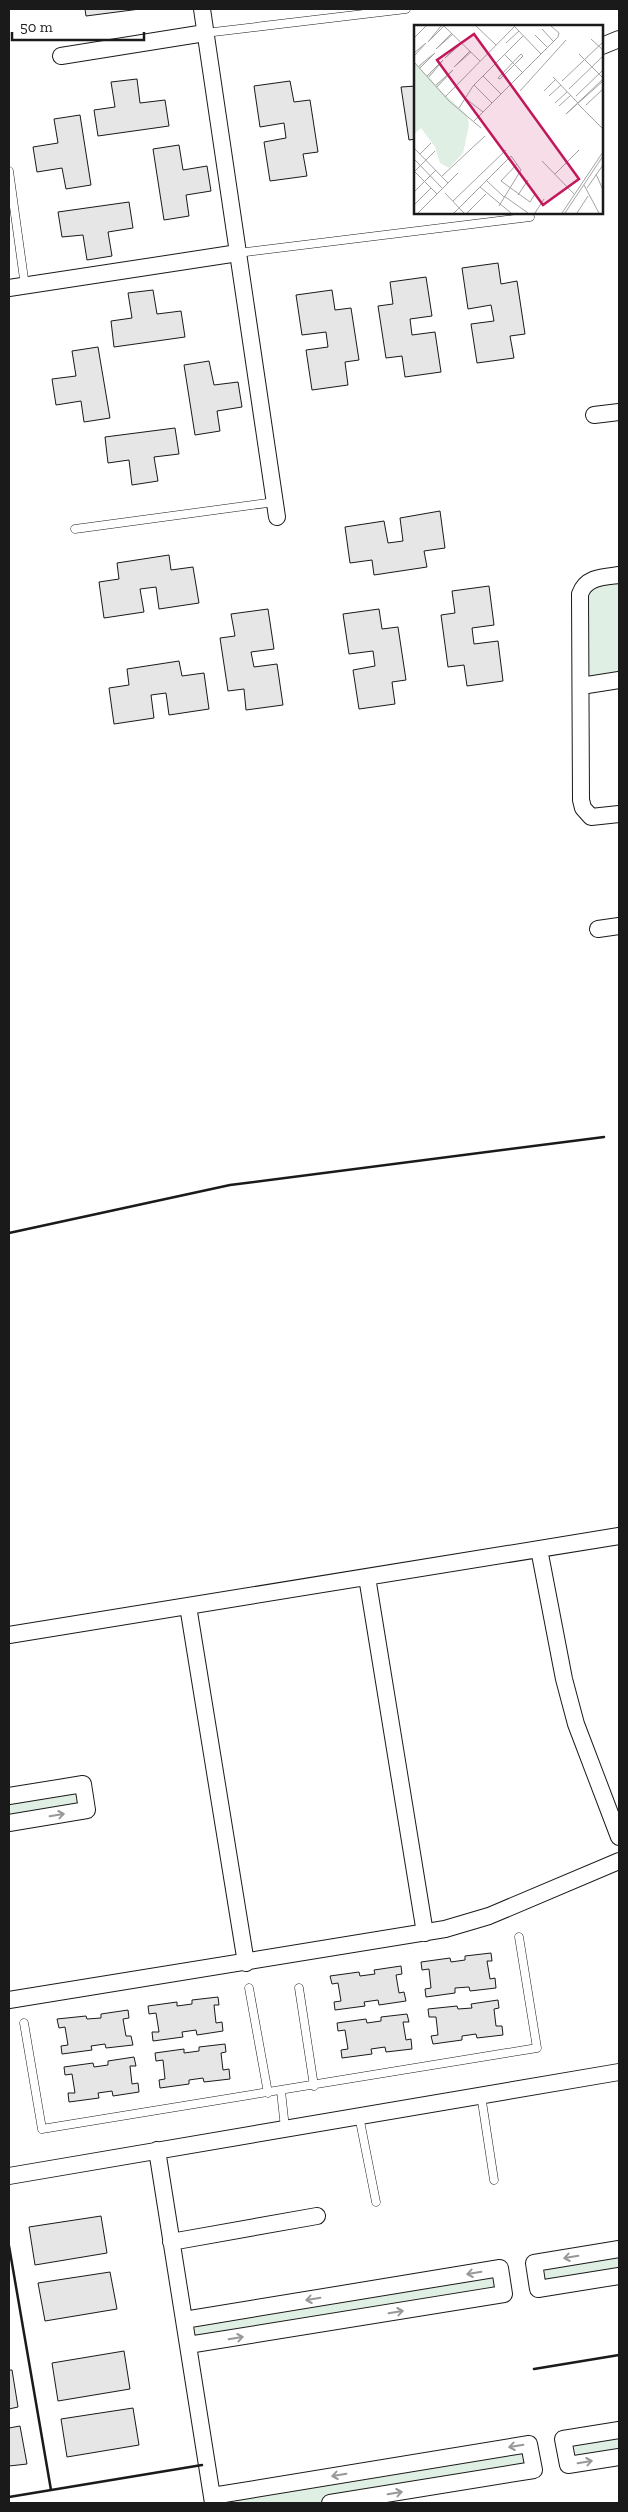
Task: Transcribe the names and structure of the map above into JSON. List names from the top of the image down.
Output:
{
  "scale_bar": "50 m"
}
